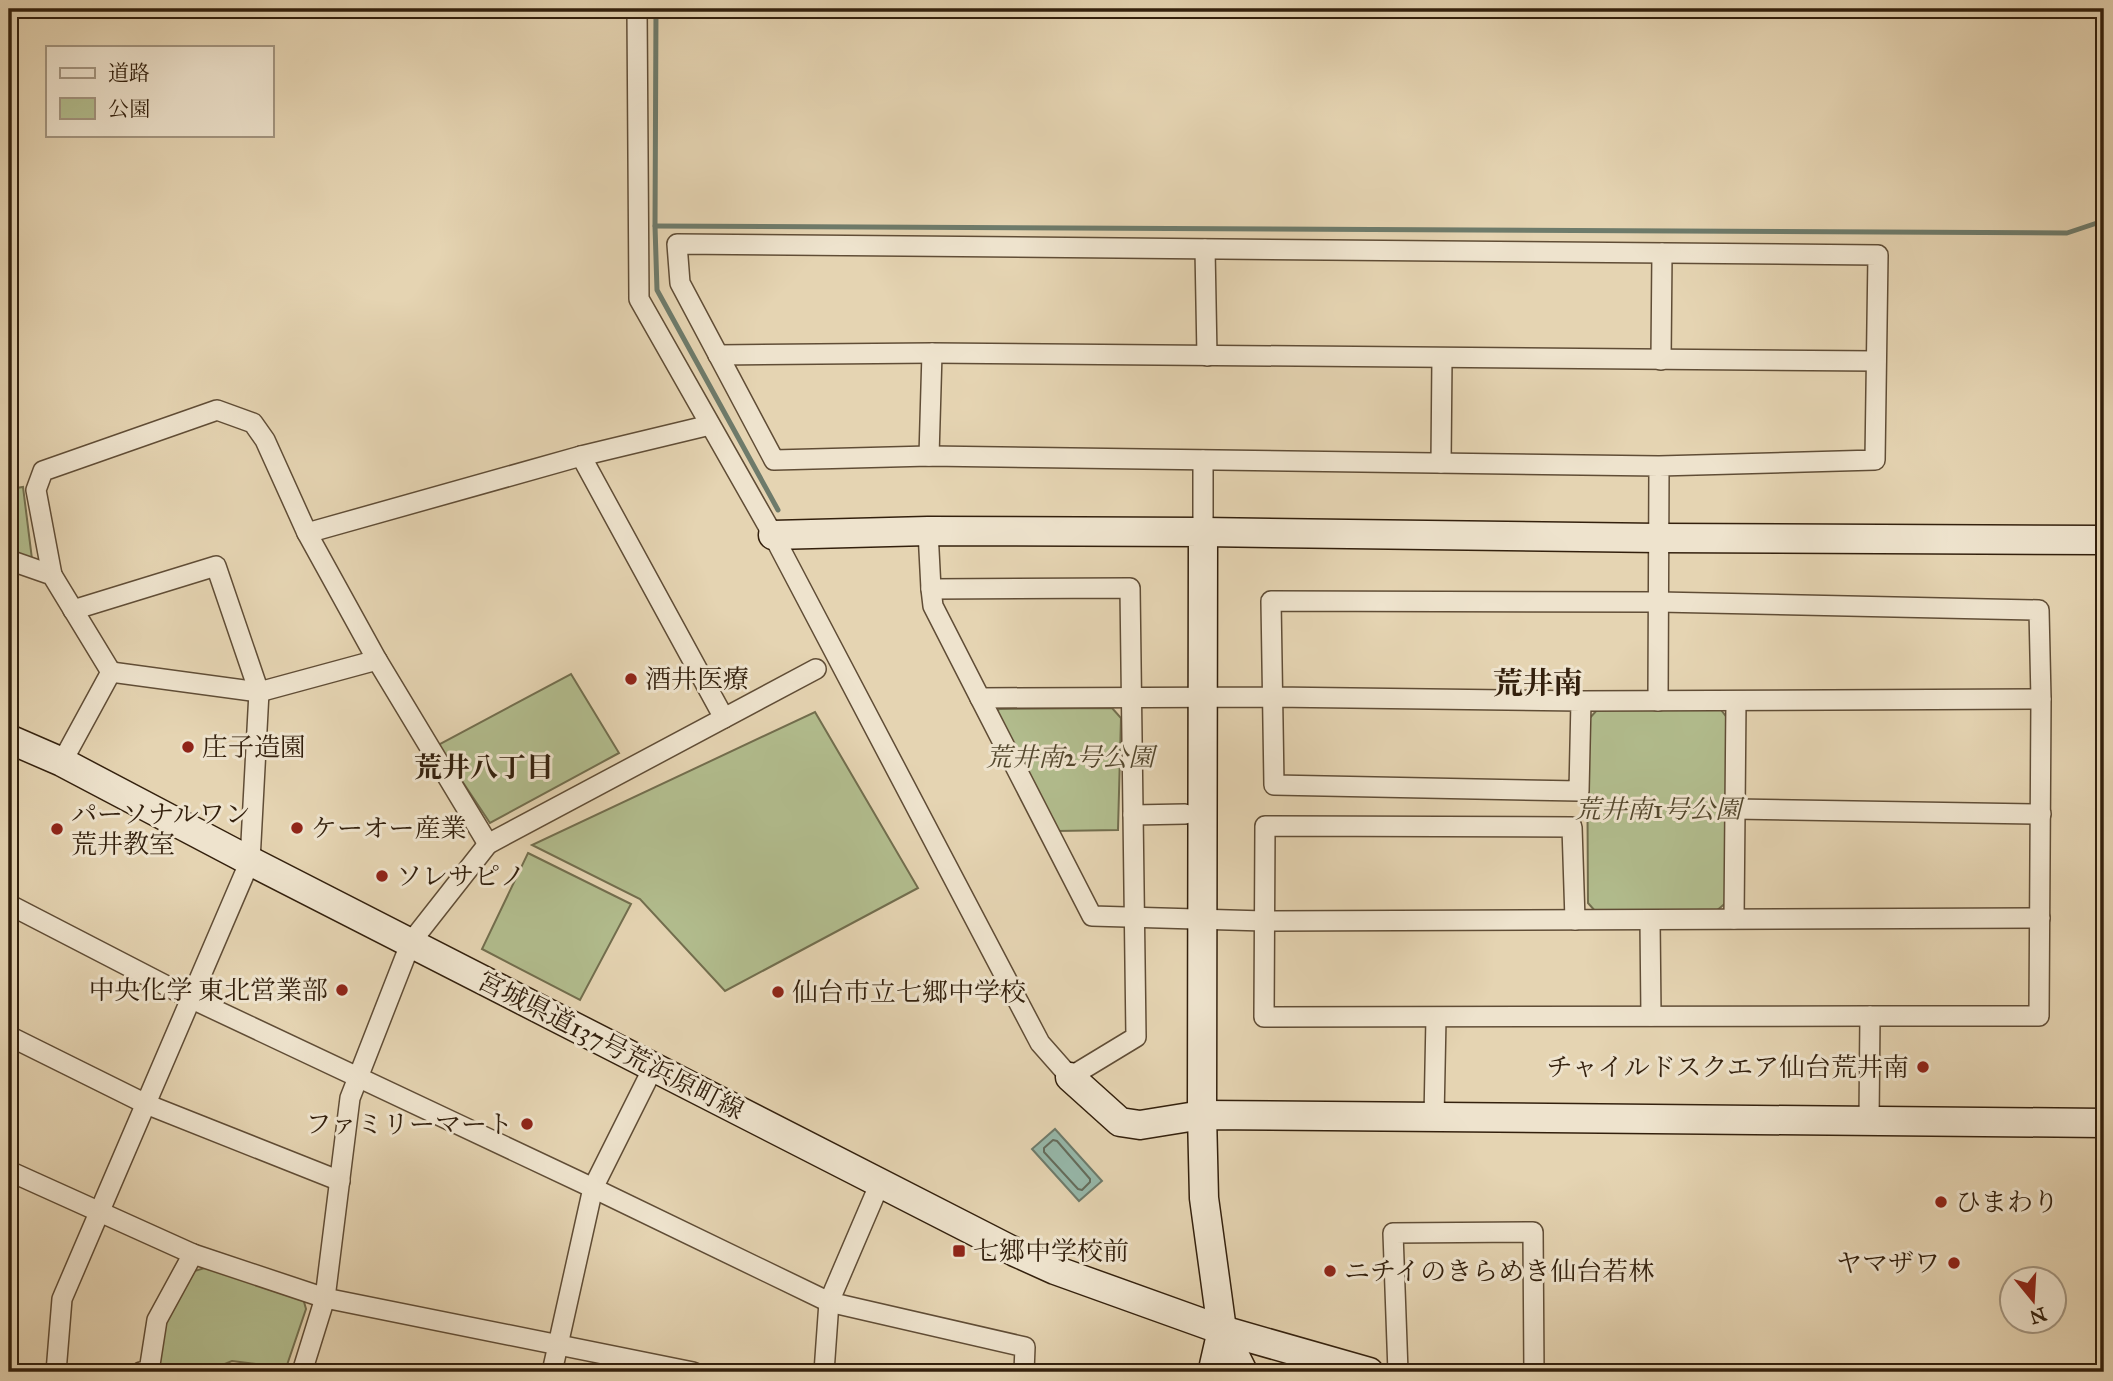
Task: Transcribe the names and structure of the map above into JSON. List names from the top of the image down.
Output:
{
  "streets": {
    "street": ["宮城県道137号荒浜原町線"]
  },
  "districts": ["荒井南", "荒井八丁目"],
  "parks": ["荒井南2号公園", "荒井南1号公園"],
  "places": {
    "other": [
      "酒井医療",
      "庄子造園",
      "ケーオー産業",
      "パーソナルワン 荒井教室",
      "ソレサピノ",
      "中央化学 東北営業部",
      "仙台市立七郷中学校",
      "チャイルドスクエア仙台荒井南",
      "ファミリーマート",
      "ひまわり",
      "ヤマザワ",
      "ニチイのきらめき仙台若林"
    ],
    "transit": ["七郷中学校前"]
  },
  "legend": ["道路", "公園"],
  "north": "bottom"
}
